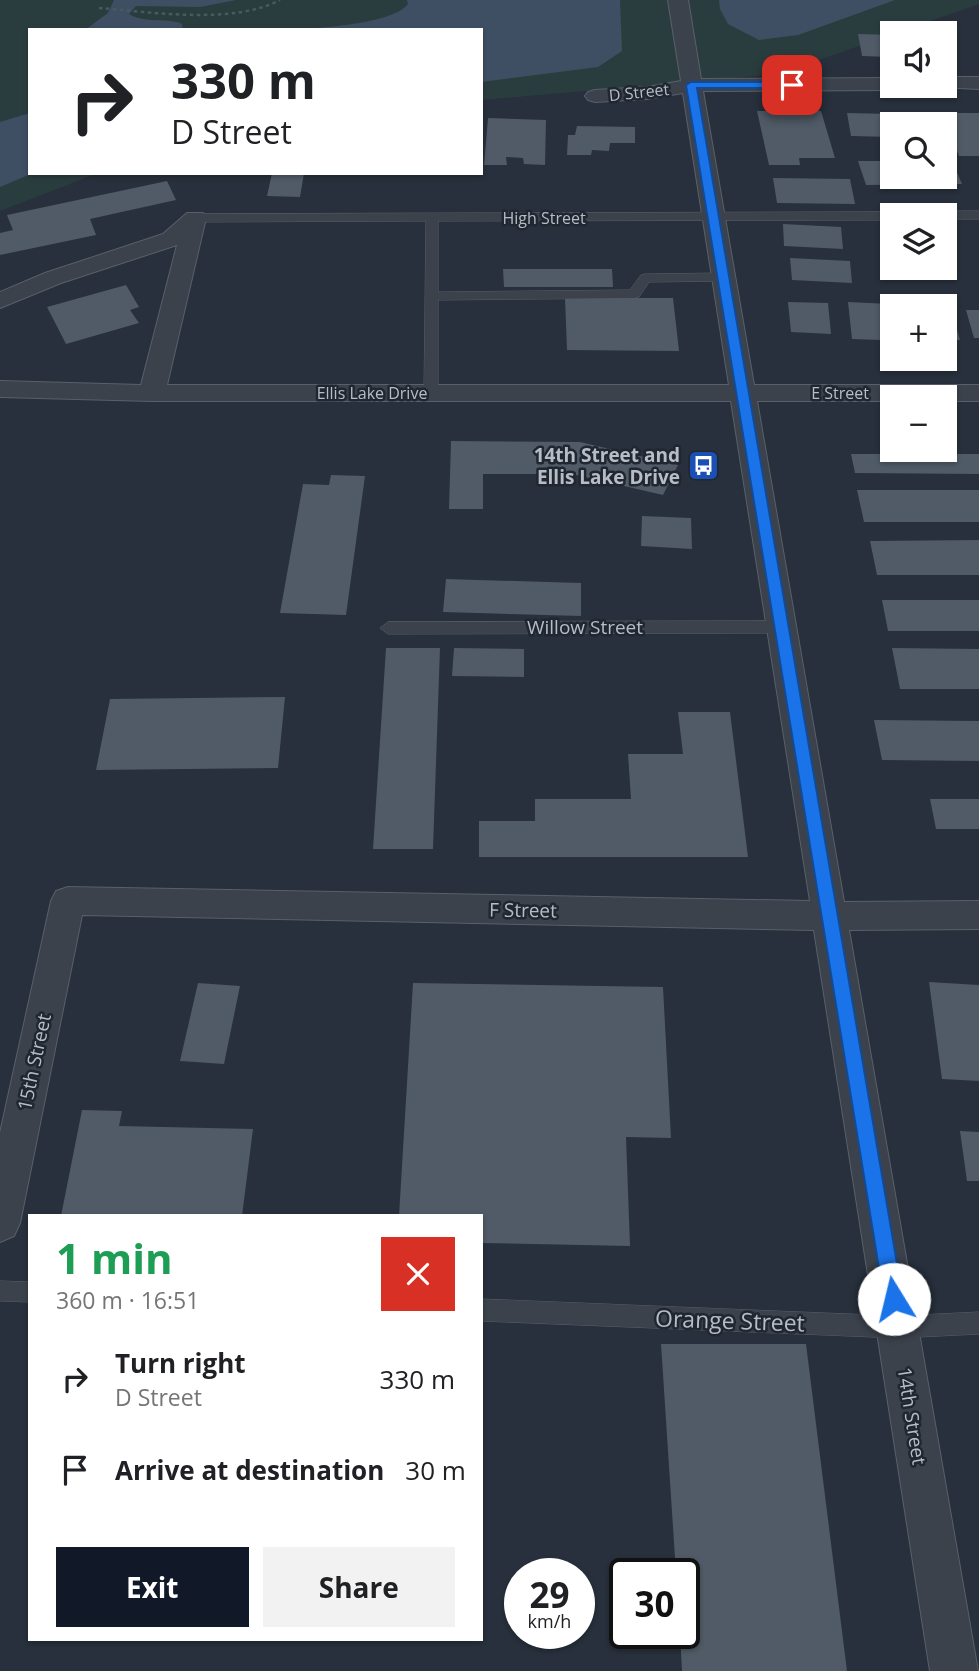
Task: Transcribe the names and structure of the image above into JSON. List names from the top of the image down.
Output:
{
  "streets": {
    "street": [
      "D Street",
      "Ellis Lake Drive",
      "E Street",
      "F Street",
      "15th Street",
      "14th Street"
    ],
    "lane": ["High Street", "Willow Street", "Orange Street"]
  },
  "crossings": [
    ["D Street", "14th Street"],
    ["High Street", "14th Street"],
    ["Ellis Lake Drive", "E Street"],
    ["Ellis Lake Drive", "14th Street"],
    ["E Street", "14th Street"],
    ["Willow Street", "14th Street"],
    ["F Street", "15th Street"],
    ["F Street", "14th Street"],
    ["Orange Street", "14th Street"]
  ],
  "places": {
    "bus stop": ["14th Street and Ellis Lake Drive"]
  },
  "page": {
    "map_buttons": ["+", "−"],
    "turn": ["330 m", "D Street"],
    "heading": ["1 min", "360 m · 16:51"],
    "list": [
      {
        "name": "Turn right",
        "note": "D Street",
        "value": "330 m"
      },
      {
        "name": "Arrive at destination",
        "value": "30 m"
      }
    ],
    "buttons": ["Exit", "Share"],
    "speed": "29 km/h",
    "limit": "30"
  }
}
